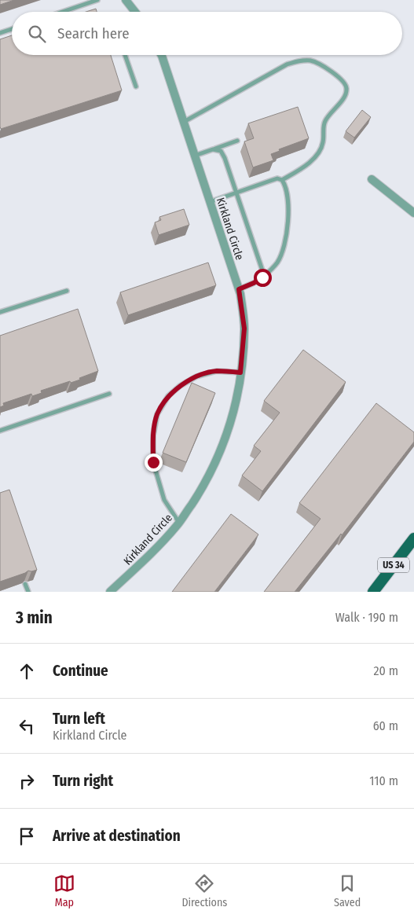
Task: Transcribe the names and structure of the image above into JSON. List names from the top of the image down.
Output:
{
  "streets": {
    "main road": ["US 34"],
    "street": ["Kirkland Circle"]
  },
  "page": {
    "search": "Search here",
    "heading": ["3 min", "Walk · 190 m"],
    "list": [
      ["Continue", "20 m"],
      ["Turn left", "Kirkland Circle", "60 m"],
      ["Turn right", "110 m"],
      "Arrive at destination"
    ],
    "nav": ["Map", "Directions", "Saved"]
  }
}
